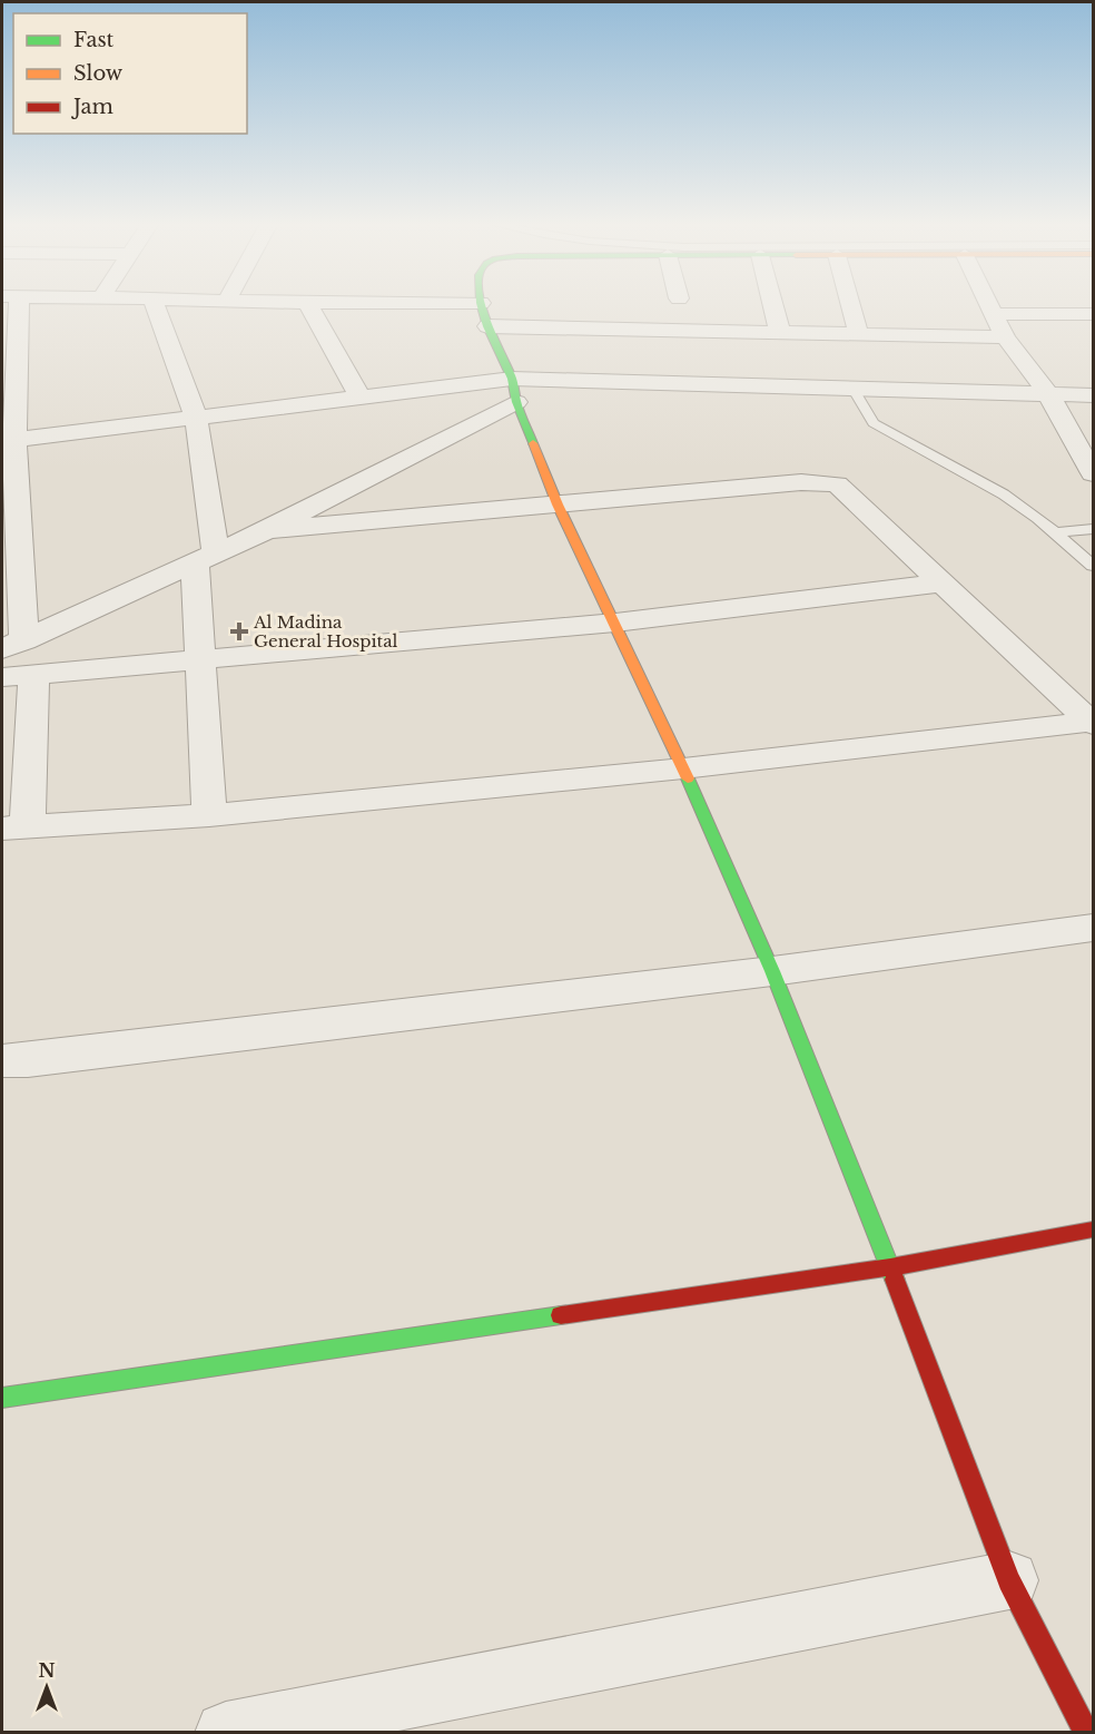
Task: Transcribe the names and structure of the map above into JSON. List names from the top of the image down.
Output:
{
  "places": {
    "health": ["Al Madina General Hospital"]
  },
  "legend": ["Fast", "Slow", "Jam"],
  "north": "top"
}
